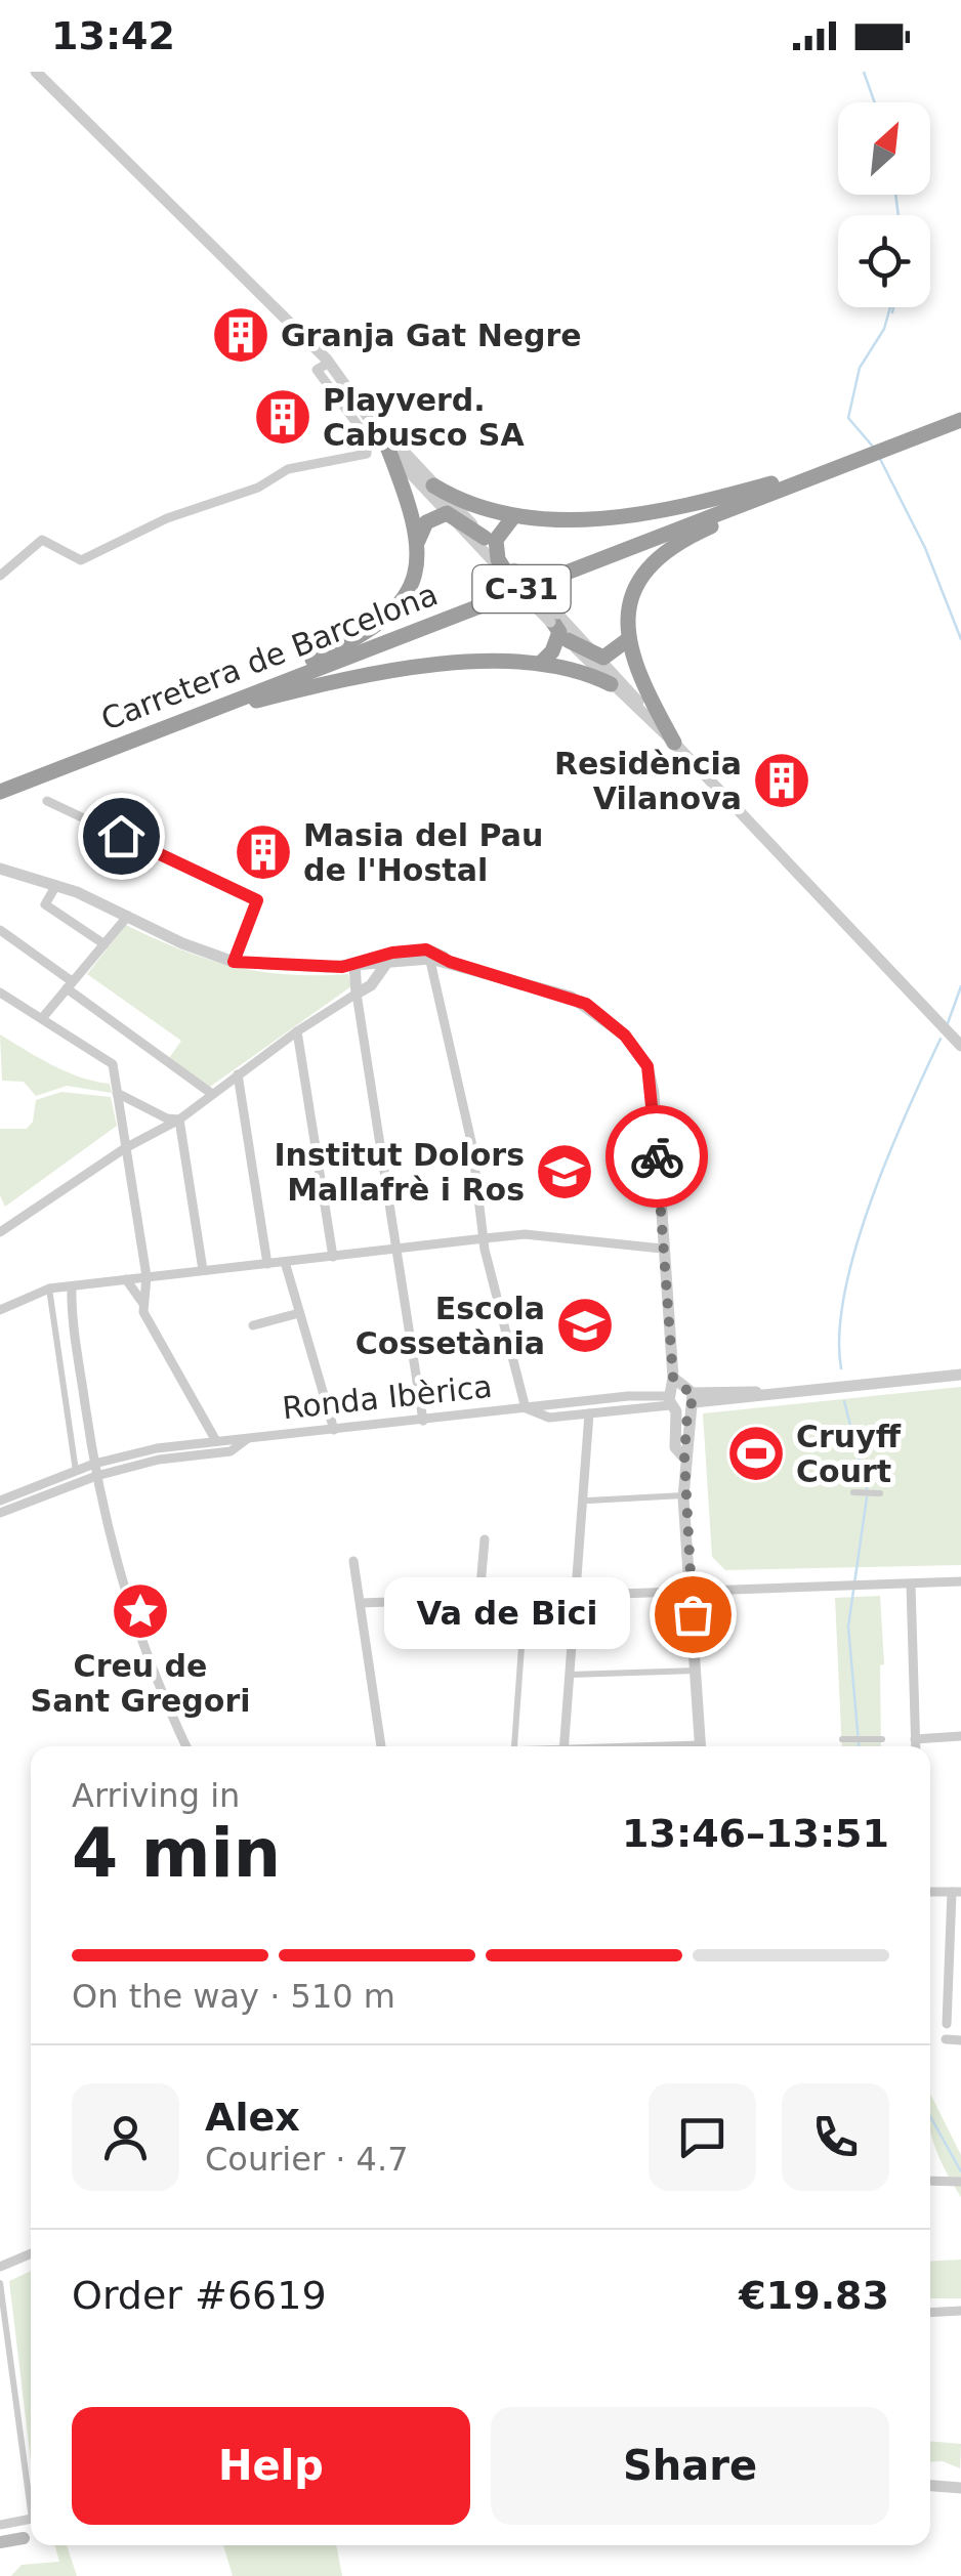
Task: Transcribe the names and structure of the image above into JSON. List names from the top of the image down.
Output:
{
  "streets": {
    "highway": ["C-31", "Carretera de Barcelona"],
    "street": ["Ronda Ibèrica"]
  },
  "places": {
    "building": [
      "Granja Gat Negre",
      "Playverd. Cabusco SA",
      "Residència Vilanova",
      "Masia del Pau de l'Hostal"
    ],
    "school or university": ["Institut Dolors Mallafrè i Ros", "Escola Cossetània"],
    "sports": ["Cruyff Court"],
    "place": ["Creu de Sant Gregori"],
    "other": ["Va de Bici"]
  },
  "north": "top right",
  "page": {
    "status": "13:42",
    "bubble": "Va de Bici",
    "heading": ["4 min", "Arriving in", "13:46–13:51"],
    "panel": [
      "Alex",
      "Courier · 4.7",
      "Order #6619",
      "€19.83"
    ],
    "bar": "On the way · 510 m",
    "buttons": ["Help", "Share"]
  }
}
